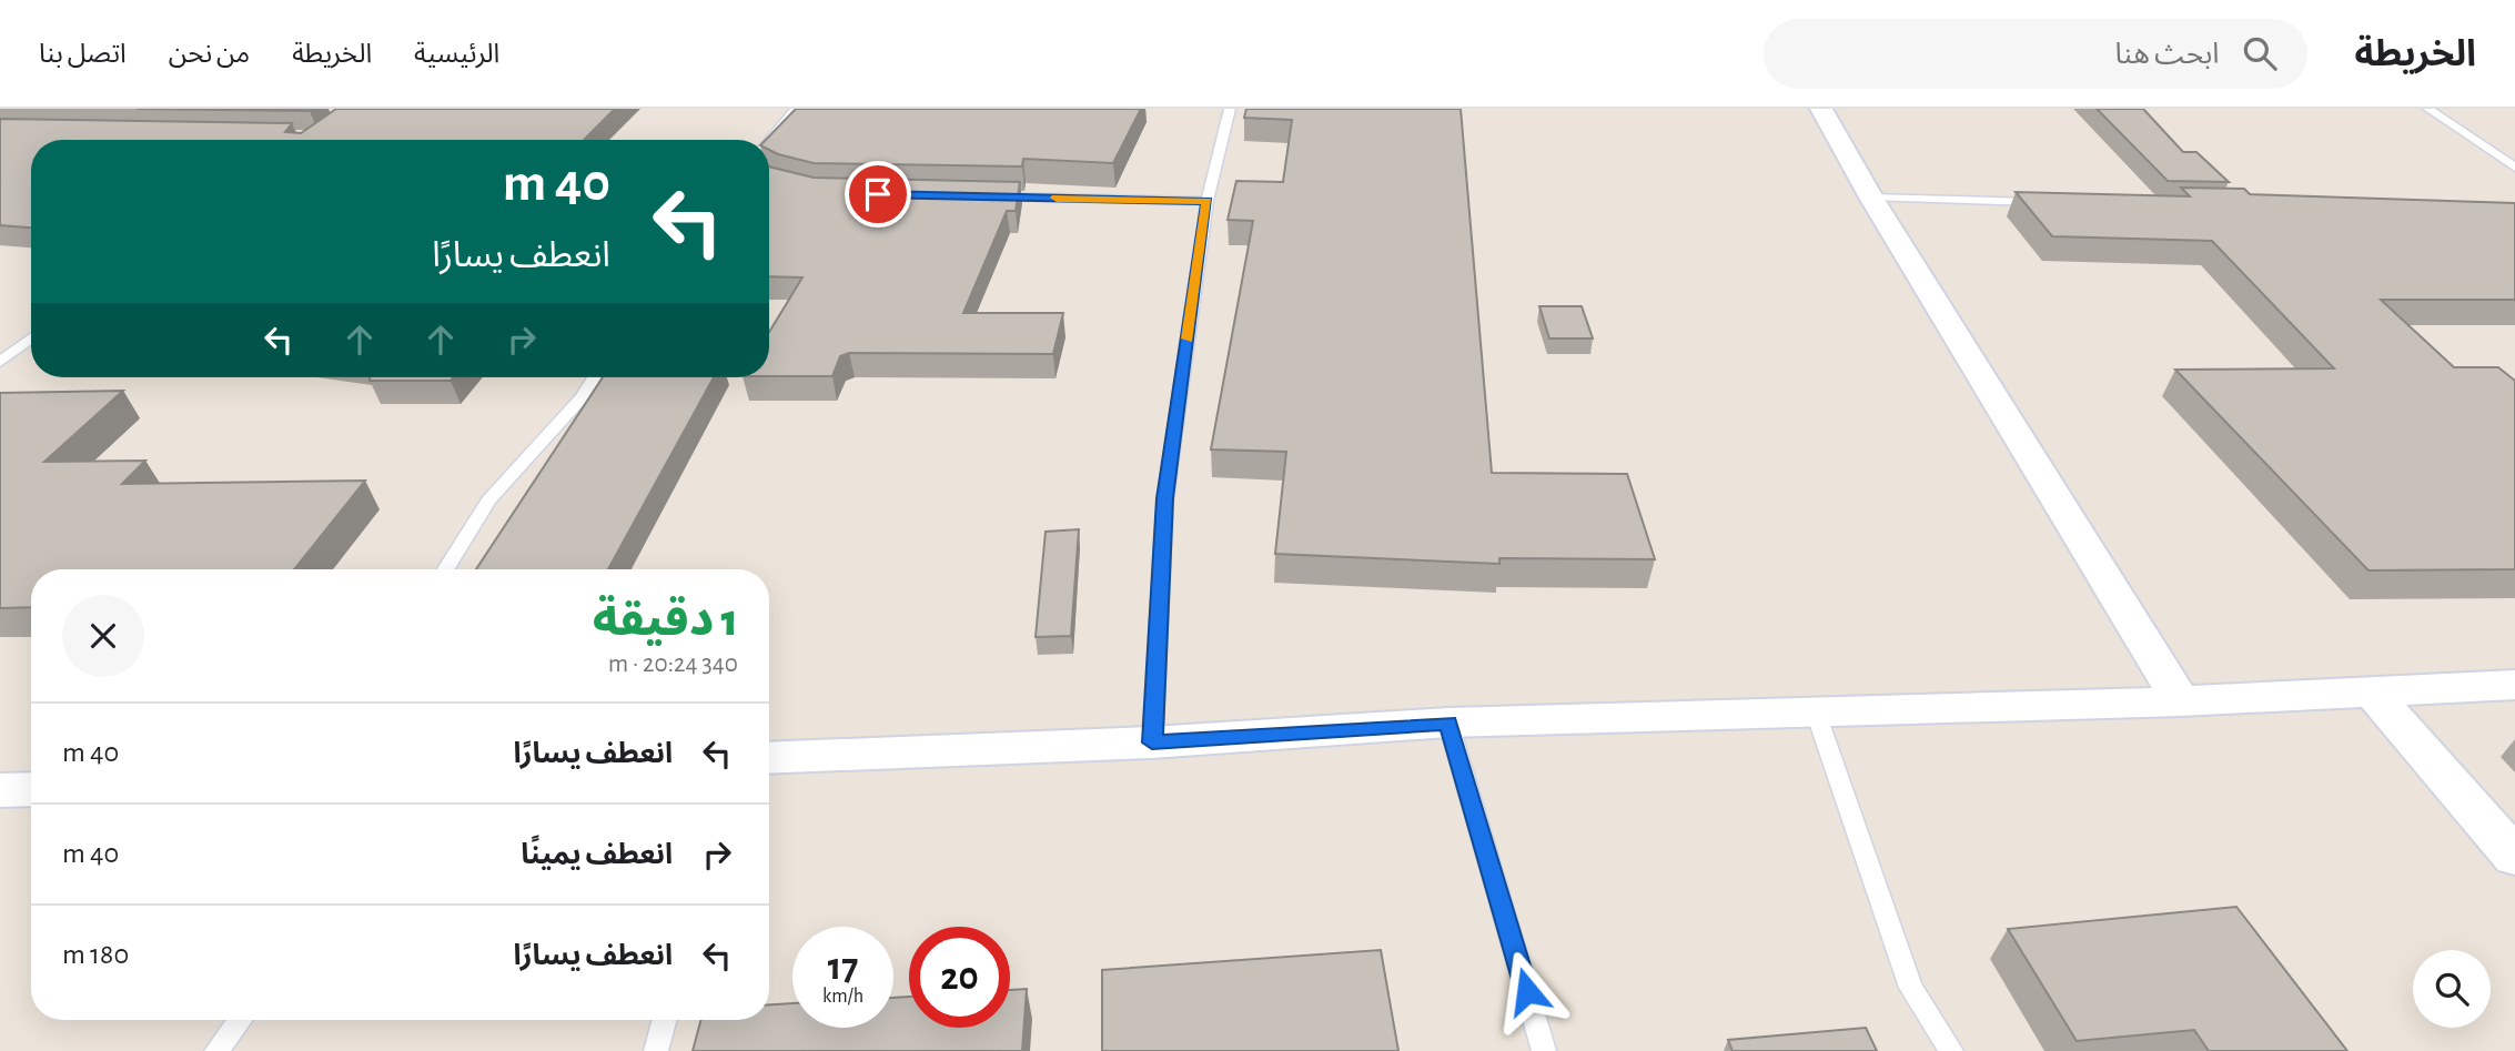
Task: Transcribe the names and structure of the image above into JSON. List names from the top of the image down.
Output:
{
  "page": {
    "header": "الخريطة",
    "search": "ابحث هنا",
    "nav": [
      "الرئيسية",
      "الخريطة",
      "من نحن",
      "اتصل بنا"
    ],
    "turn": ["40 m", "انعطف يسارًا"],
    "heading": ["1 دقيقة", "340 m · 20:24"],
    "list": [
      {
        "name": "انعطف يسارًا",
        "value": "40 m"
      },
      {
        "name": "انعطف يمينًا",
        "value": "40 m"
      },
      {
        "name": "انعطف يسارًا",
        "value": "180 m"
      }
    ],
    "speed": "17 km/h",
    "limit": "20"
  }
}
